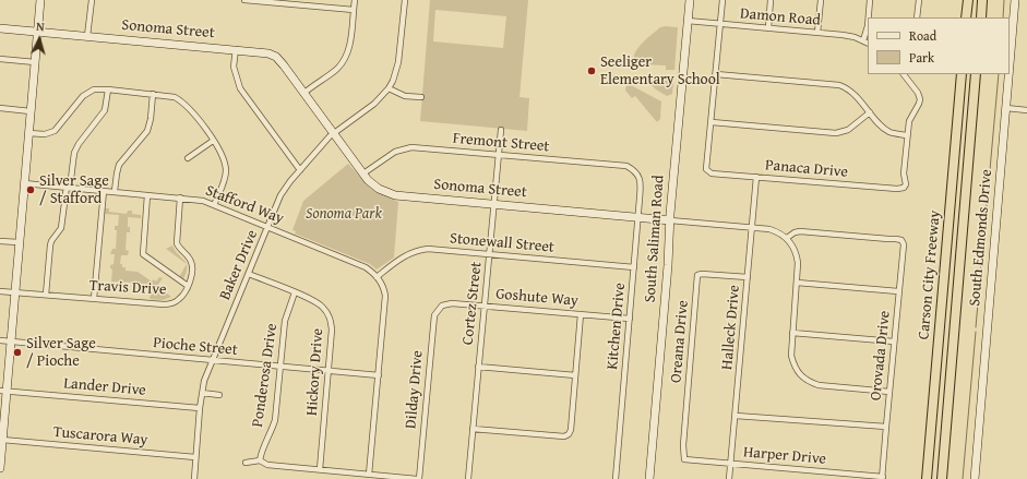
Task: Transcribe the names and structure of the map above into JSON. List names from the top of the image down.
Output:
{
  "streets": {
    "highway": ["Carson City Freeway"],
    "street": [
      "Damon Road",
      "Sonoma Street",
      "Fremont Street",
      "Panaca Drive",
      "Stafford Way",
      "South Edmonds Drive",
      "South Saliman Road",
      "Stonewall Street",
      "Baker Drive",
      "Travis Drive",
      "Goshute Way",
      "Cortez Street",
      "Kitchen Drive",
      "Halleck Drive",
      "Oreana Drive",
      "Pioche Street",
      "Orovada Drive",
      "Hickory Drive",
      "Ponderosa Drive",
      "Lander Drive",
      "Dilday Drive",
      "Tuscarora Way",
      "Harper Drive"
    ]
  },
  "crossings": [
    ["Damon Road", "South Saliman Road"],
    ["Sonoma Street", "Fremont Street"],
    ["Sonoma Street", "South Saliman Road"],
    ["Sonoma Street", "Baker Drive"],
    ["Sonoma Street", "Cortez Street"],
    ["Sonoma Street", "Kitchen Drive"],
    ["Sonoma Street", "Halleck Drive"],
    ["Sonoma Street", "Orovada Drive"],
    ["Fremont Street", "Cortez Street"],
    ["Fremont Street", "Kitchen Drive"],
    ["Panaca Drive", "Halleck Drive"],
    ["Stafford Way", "Stonewall Street"],
    ["Stafford Way", "Baker Drive"],
    ["Stafford Way", "Travis Drive"],
    ["Stonewall Street", "Cortez Street"],
    ["Stonewall Street", "Kitchen Drive"],
    ["Baker Drive", "Pioche Street"],
    ["Baker Drive", "Hickory Drive"],
    ["Baker Drive", "Lander Drive"],
    ["Baker Drive", "Tuscarora Way"],
    ["Goshute Way", "Cortez Street"],
    ["Goshute Way", "Kitchen Drive"],
    ["Goshute Way", "Dilday Drive"],
    ["Halleck Drive", "Oreana Drive"],
    ["Halleck Drive", "Harper Drive"],
    ["Oreana Drive", "Harper Drive"],
    ["Pioche Street", "Hickory Drive"],
    ["Pioche Street", "Ponderosa Drive"],
    ["Orovada Drive", "Harper Drive"],
    ["Hickory Drive", "Ponderosa Drive"]
  ],
  "parks": ["Sonoma Park"],
  "places": ["Seeliger Elementary School", "Silver Sage / Stafford", "Silver Sage / Pioche"],
  "legend": ["Road", "Park"],
  "north": "top"
}
